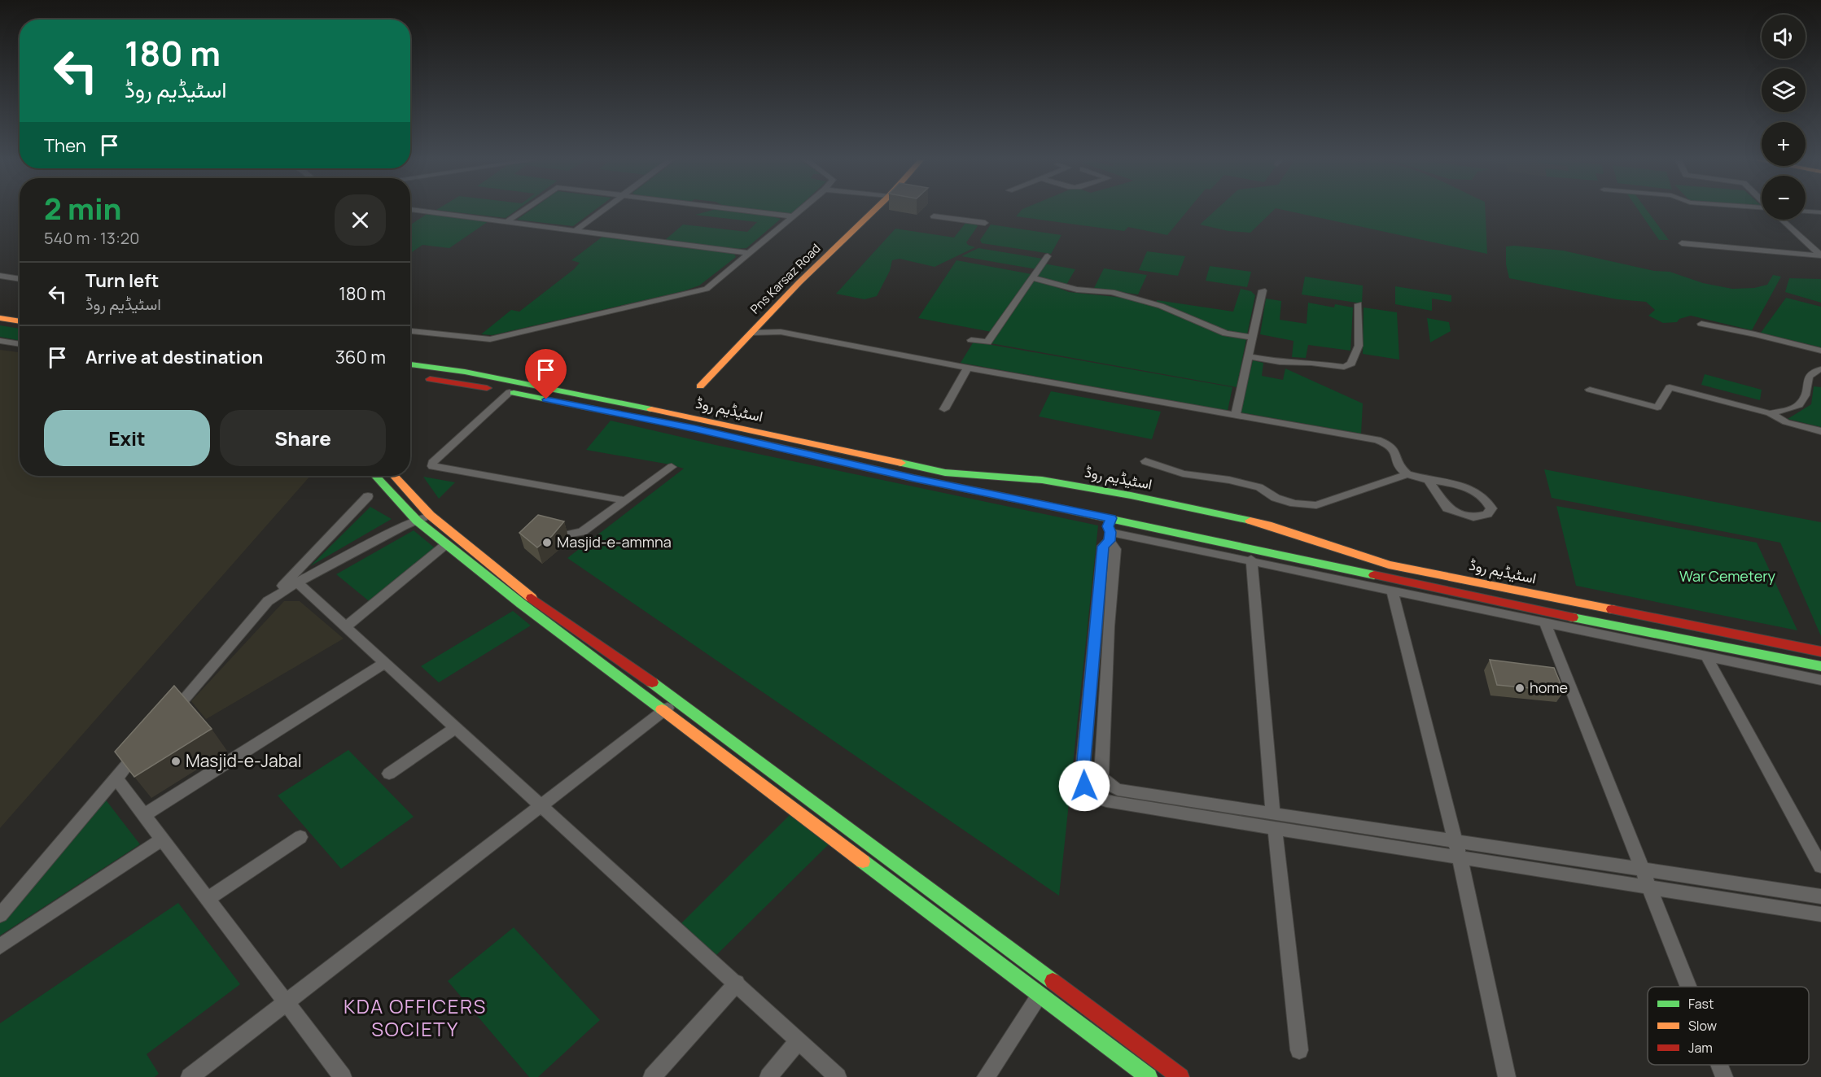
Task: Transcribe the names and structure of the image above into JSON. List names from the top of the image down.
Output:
{
  "streets": {
    "main road": ["Pns Karsaz Road", "اسٹیڈیم روڈ"]
  },
  "districts": ["KDA OFFICERS SOCIETY"],
  "parks": ["War Cemetery"],
  "places": ["Masjid-e-ammna", "home", "Masjid-e-Jabal"],
  "legend": ["Fast", "Slow", "Jam"],
  "page": {
    "map_buttons": ["+", "−"],
    "turn": ["180 m", "اسٹیڈیم روڈ"],
    "then": "Then",
    "heading": ["2 min", "540 m · 13:20"],
    "list": [
      {
        "name": "Turn left",
        "note": "اسٹیڈیم روڈ",
        "value": "180 m"
      },
      {
        "name": "Arrive at destination",
        "value": "360 m"
      }
    ],
    "buttons": ["Exit", "Share"]
  }
}
